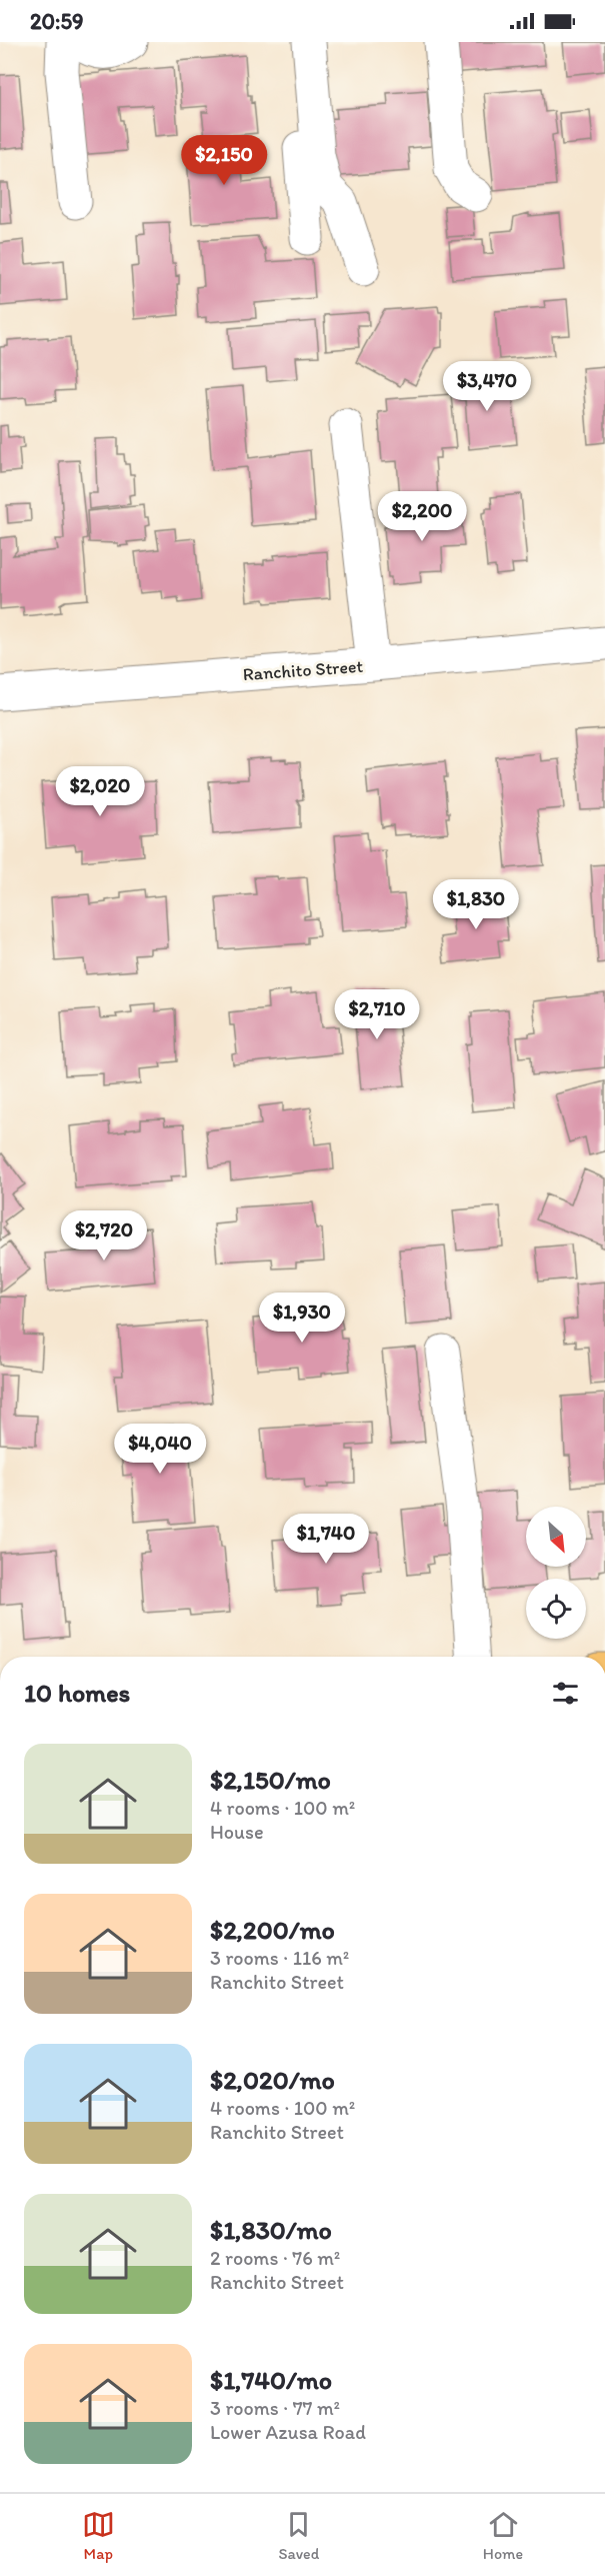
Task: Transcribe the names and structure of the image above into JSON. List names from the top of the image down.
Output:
{
  "streets": {
    "street": ["Ranchito Street"]
  },
  "north": "bottom right",
  "page": {
    "status": "20:59",
    "price": [
      "$2,150",
      "$3,470",
      "$2,200",
      "$2,020",
      "$1,830",
      "$2,710",
      "$2,720",
      "$1,930",
      "$4,040",
      "$1,740"
    ],
    "heading": "10 homes",
    "list": [
      {
        "name": "$2,150/mo",
        "note": "4 rooms · 100 m² · House"
      },
      {
        "name": "$2,200/mo",
        "note": "3 rooms · 116 m² · Ranchito Street"
      },
      {
        "name": "$2,020/mo",
        "note": "4 rooms · 100 m² · Ranchito Street"
      },
      {
        "name": "$1,830/mo",
        "note": "2 rooms · 76 m² · Ranchito Street"
      },
      {
        "name": "$1,740/mo",
        "note": "3 rooms · 77 m² · Lower Azusa Road"
      }
    ],
    "tabs": ["Map", "Saved", "Home"]
  }
}
